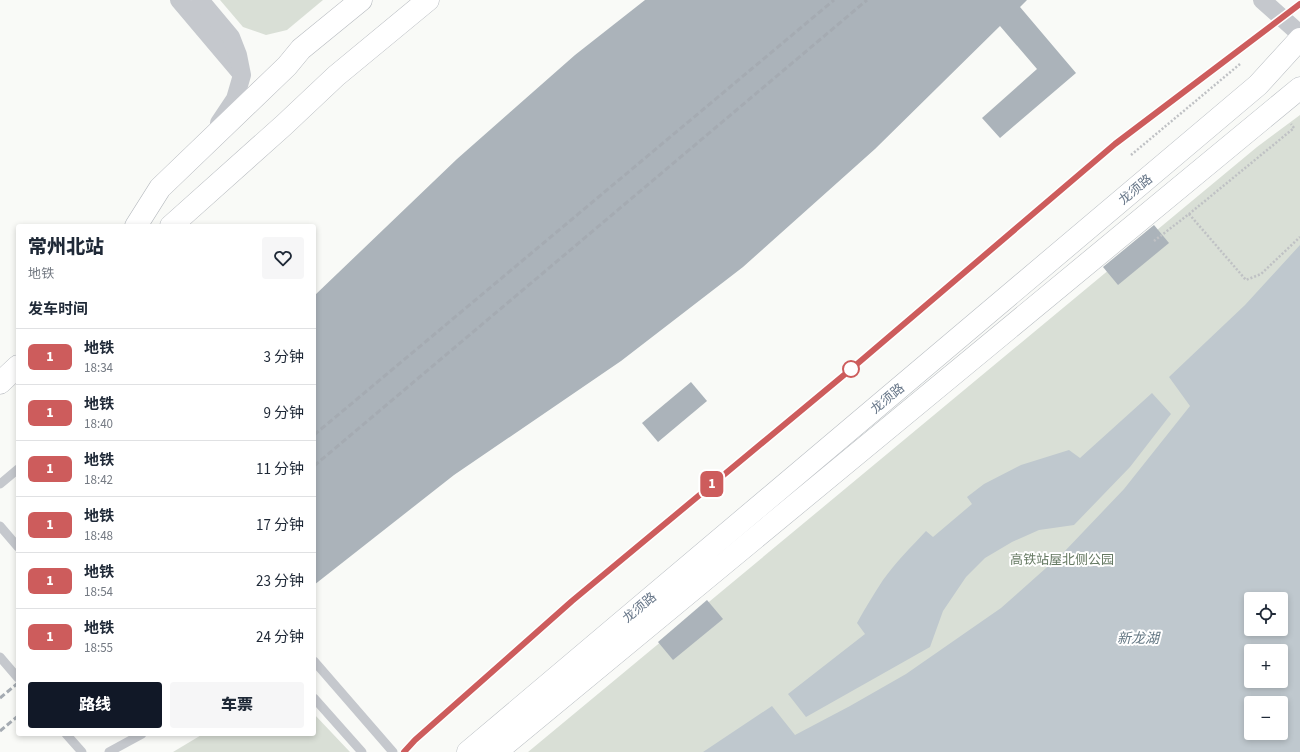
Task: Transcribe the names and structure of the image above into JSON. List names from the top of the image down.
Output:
{
  "streets": {
    "street": ["龙须路"]
  },
  "water": ["新龙湖"],
  "parks": ["高铁站屋北侧公园"],
  "lines": ["metro line 1"],
  "page": {
    "on_map": "1",
    "heading": [
      ["常州北站", "地铁"],
      "发车时间"
    ],
    "list": [
      {
        "mark": "1",
        "name": "地铁",
        "note": "18:34",
        "value": "3 分钟"
      },
      {
        "mark": "1",
        "name": "地铁",
        "note": "18:40",
        "value": "9 分钟"
      },
      {
        "mark": "1",
        "name": "地铁",
        "note": "18:42",
        "value": "11 分钟"
      },
      {
        "mark": "1",
        "name": "地铁",
        "note": "18:48",
        "value": "17 分钟"
      },
      {
        "mark": "1",
        "name": "地铁",
        "note": "18:54",
        "value": "23 分钟"
      },
      {
        "mark": "1",
        "name": "地铁",
        "note": "18:55",
        "value": "24 分钟"
      }
    ],
    "map_buttons": ["+", "−"],
    "buttons": ["路线", "车票"]
  }
}
